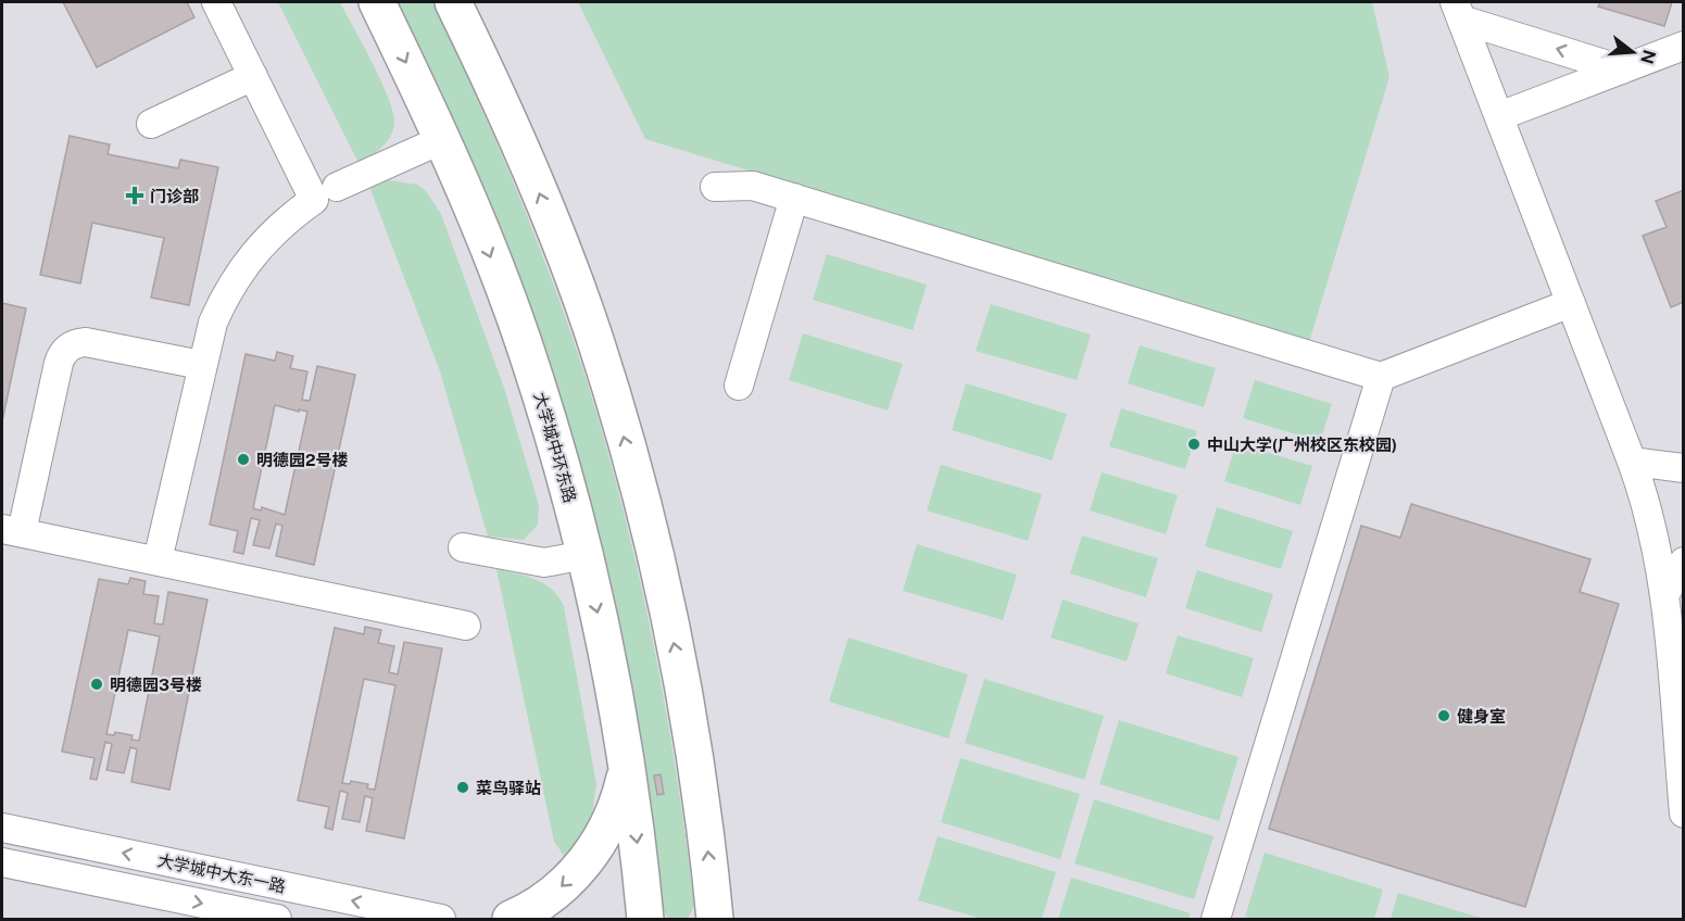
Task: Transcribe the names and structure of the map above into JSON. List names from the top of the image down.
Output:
{
  "streets": {
    "main road": ["大学城中环东路"],
    "street": ["大学城中大东一路"]
  },
  "places": {
    "health": ["门诊部"],
    "other": [
      "中山大学(广州校区东校园)",
      "明德园2号楼",
      "明德园3号楼",
      "健身室",
      "菜鸟驿站"
    ]
  },
  "north": "right"
}
